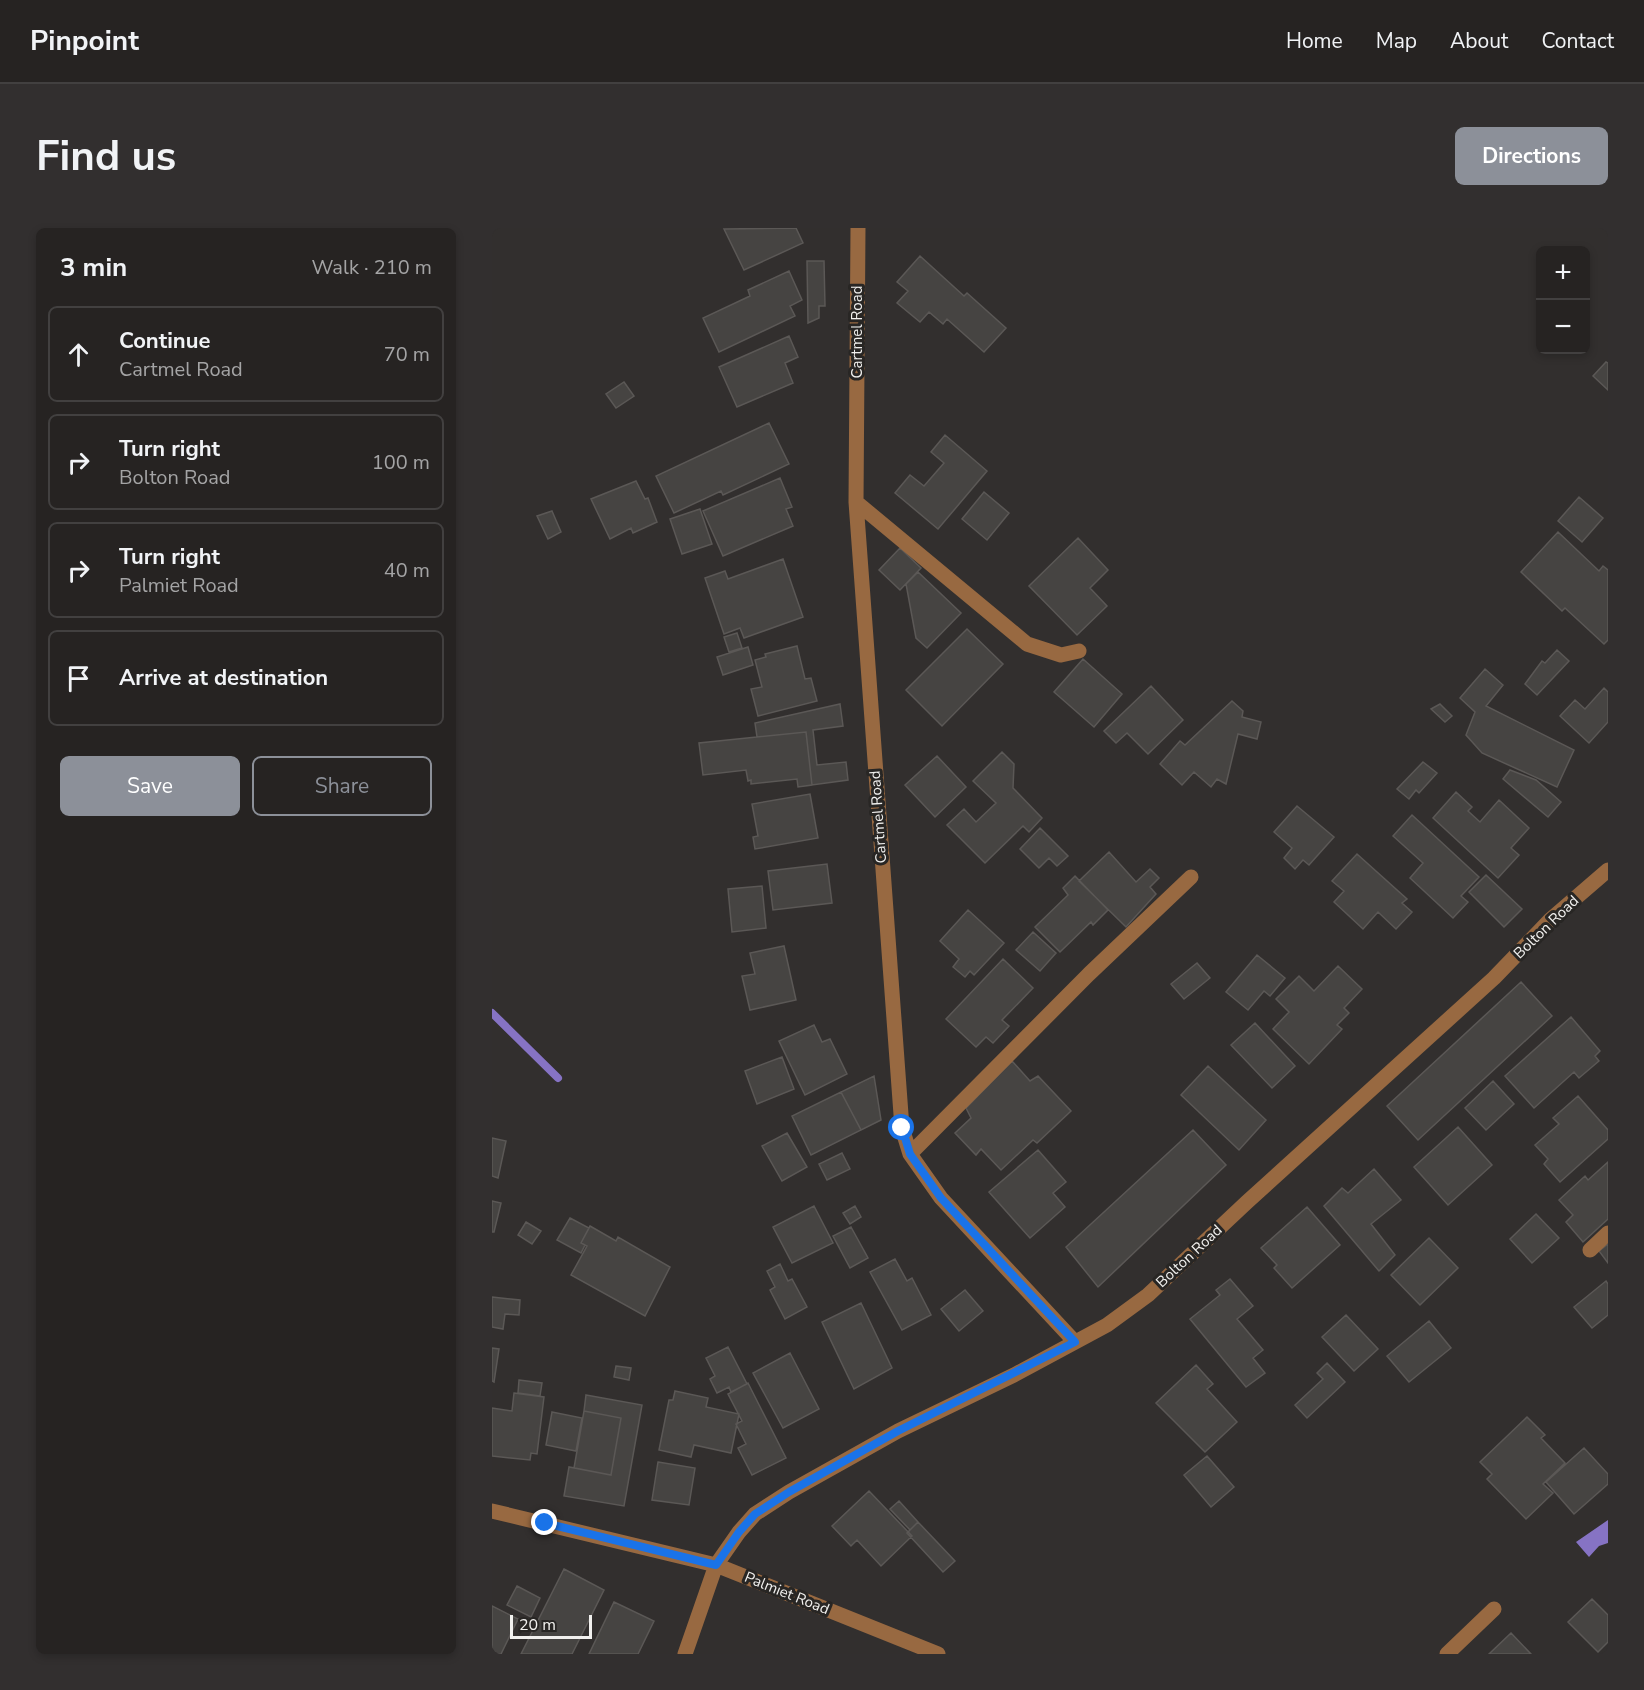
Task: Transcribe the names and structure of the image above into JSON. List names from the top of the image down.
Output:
{
  "streets": {
    "street": ["Cartmel Road", "Bolton Road", "Palmiet Road"]
  },
  "crossings": [
    ["Cartmel Road", "Bolton Road"],
    ["Bolton Road", "Palmiet Road"]
  ],
  "scale_bar": "20 m",
  "page": {
    "header": "Pinpoint",
    "nav": [
      "Home",
      "Map",
      "About",
      "Contact"
    ],
    "buttons": [
      "Directions",
      ["Save", "Share"]
    ],
    "title": "Find us",
    "heading": ["3 min", "Walk · 210 m"],
    "map_buttons": ["+", "−"],
    "list": [
      ["Continue", "Cartmel Road", "70 m"],
      ["Turn right", "Bolton Road", "100 m"],
      ["Turn right", "Palmiet Road", "40 m"],
      "Arrive at destination"
    ],
    "scale": "20 m"
  }
}
